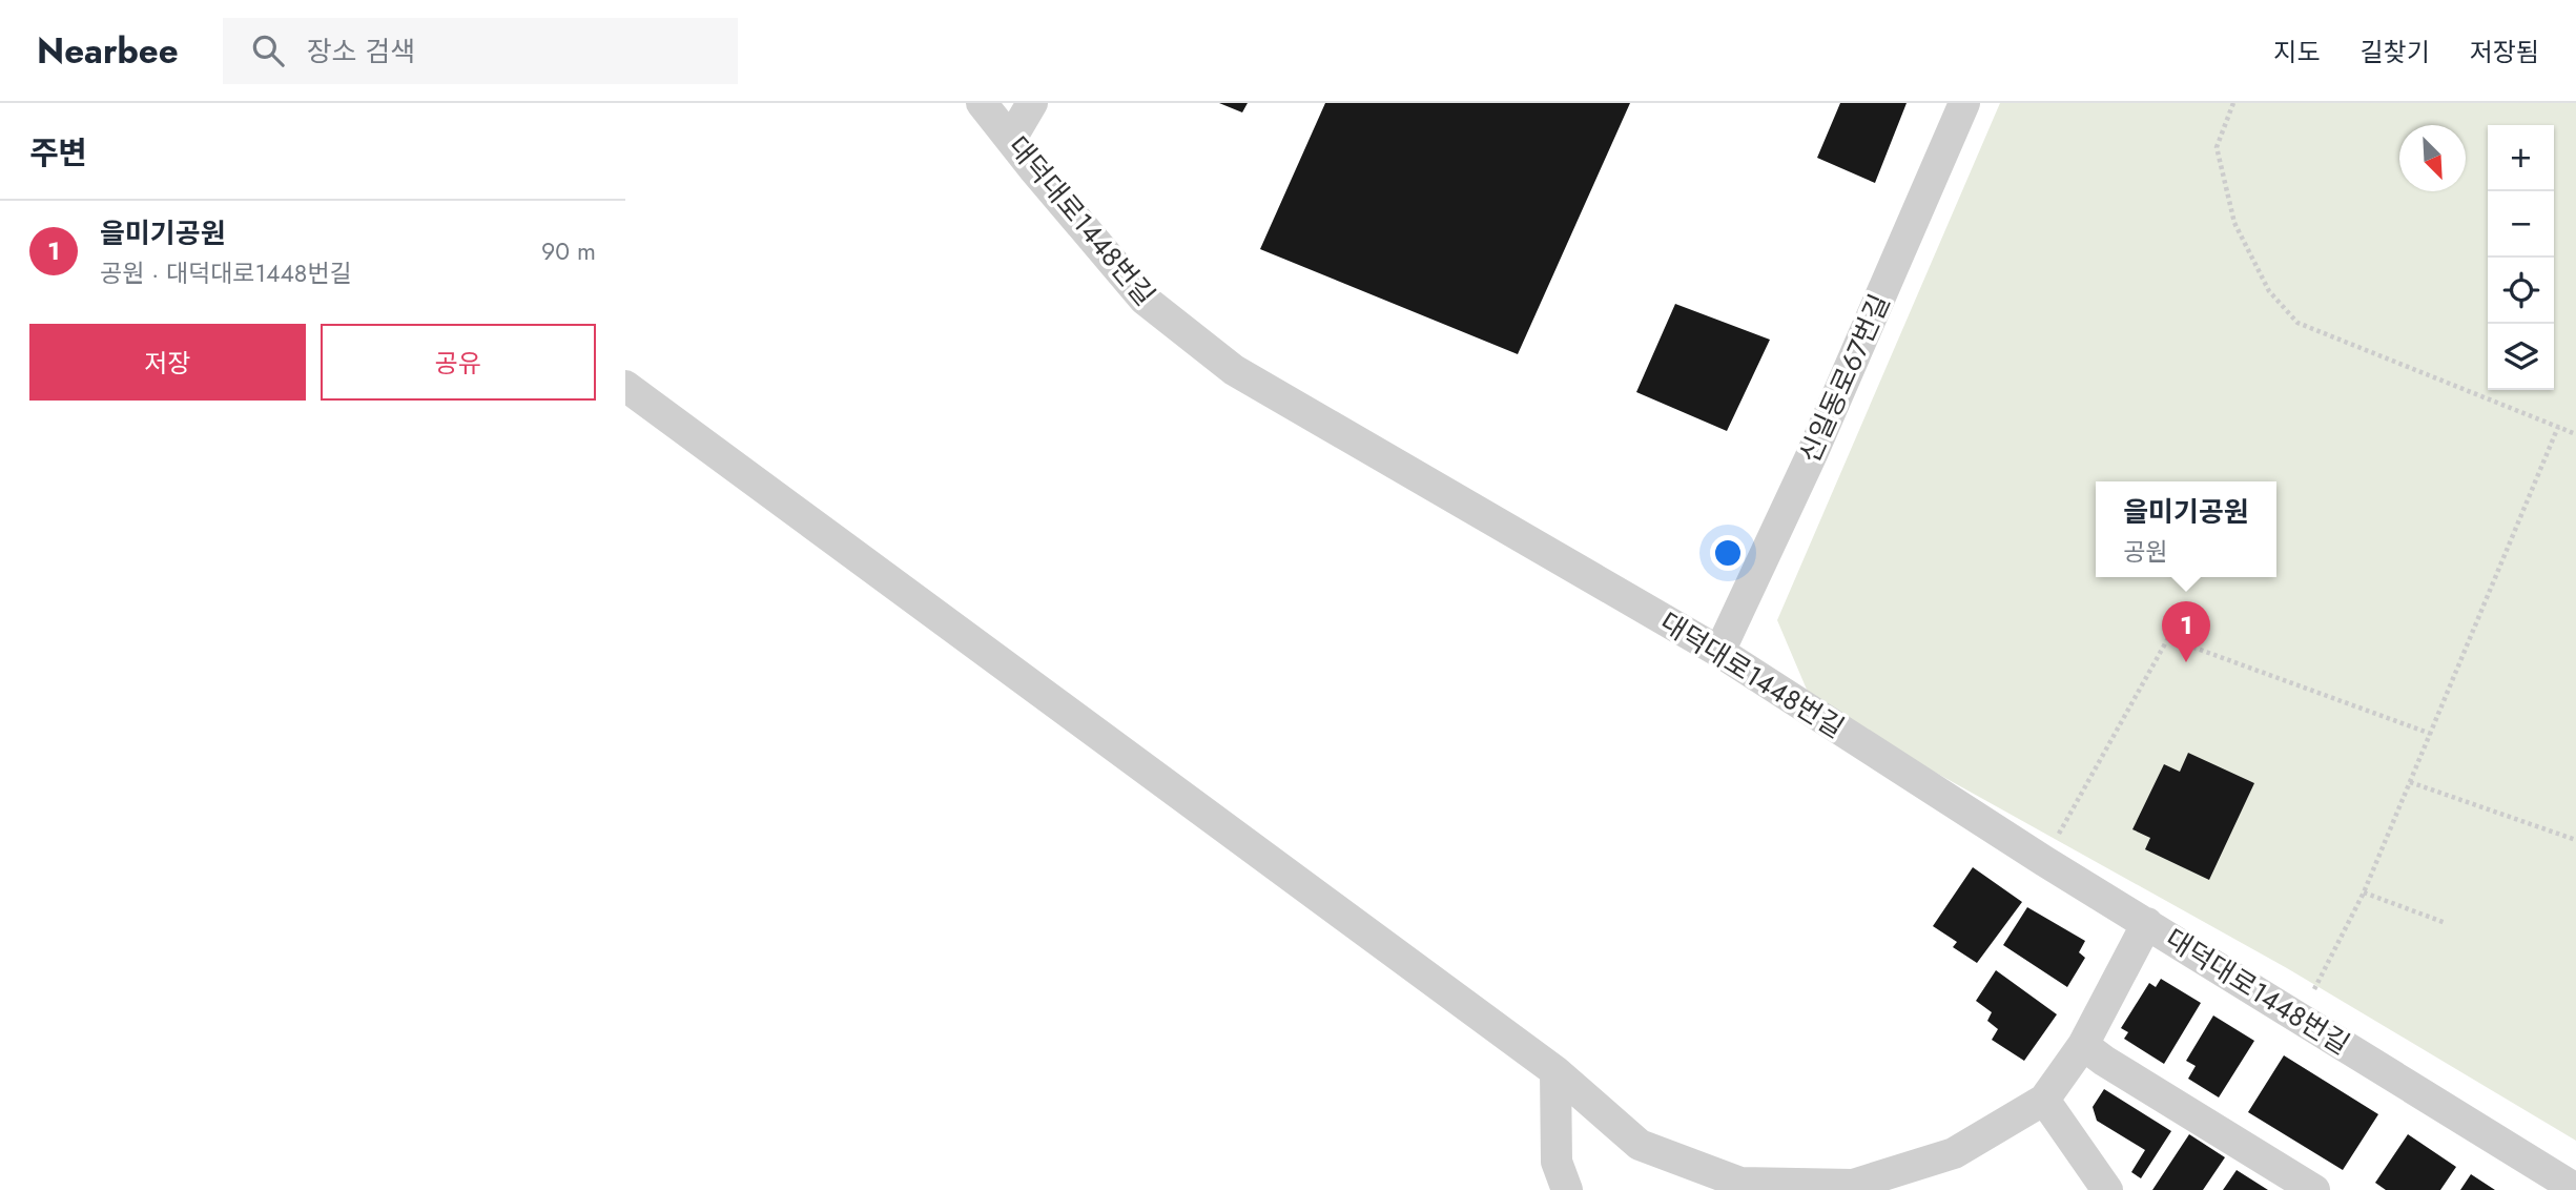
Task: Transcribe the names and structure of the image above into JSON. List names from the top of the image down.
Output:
{
  "streets": {
    "street": ["대덕대로1448번길", "신일동로67번길"]
  },
  "crossings": [
    ["대덕대로1448번길", "신일동로67번길"]
  ],
  "north": "bottom right",
  "page": {
    "header": "Nearbee",
    "search": "장소 검색",
    "nav": ["지도", "길찾기", "저장됨"],
    "heading": "주변",
    "map_buttons": ["+", "−"],
    "list": [
      {
        "mark": "1",
        "name": "을미기공원",
        "note": "공원 · 대덕대로1448번길",
        "value": "90 m"
      }
    ],
    "buttons": ["저장", "공유"],
    "popup": ["을미기공원", "공원"],
    "pins": "1"
  }
}
